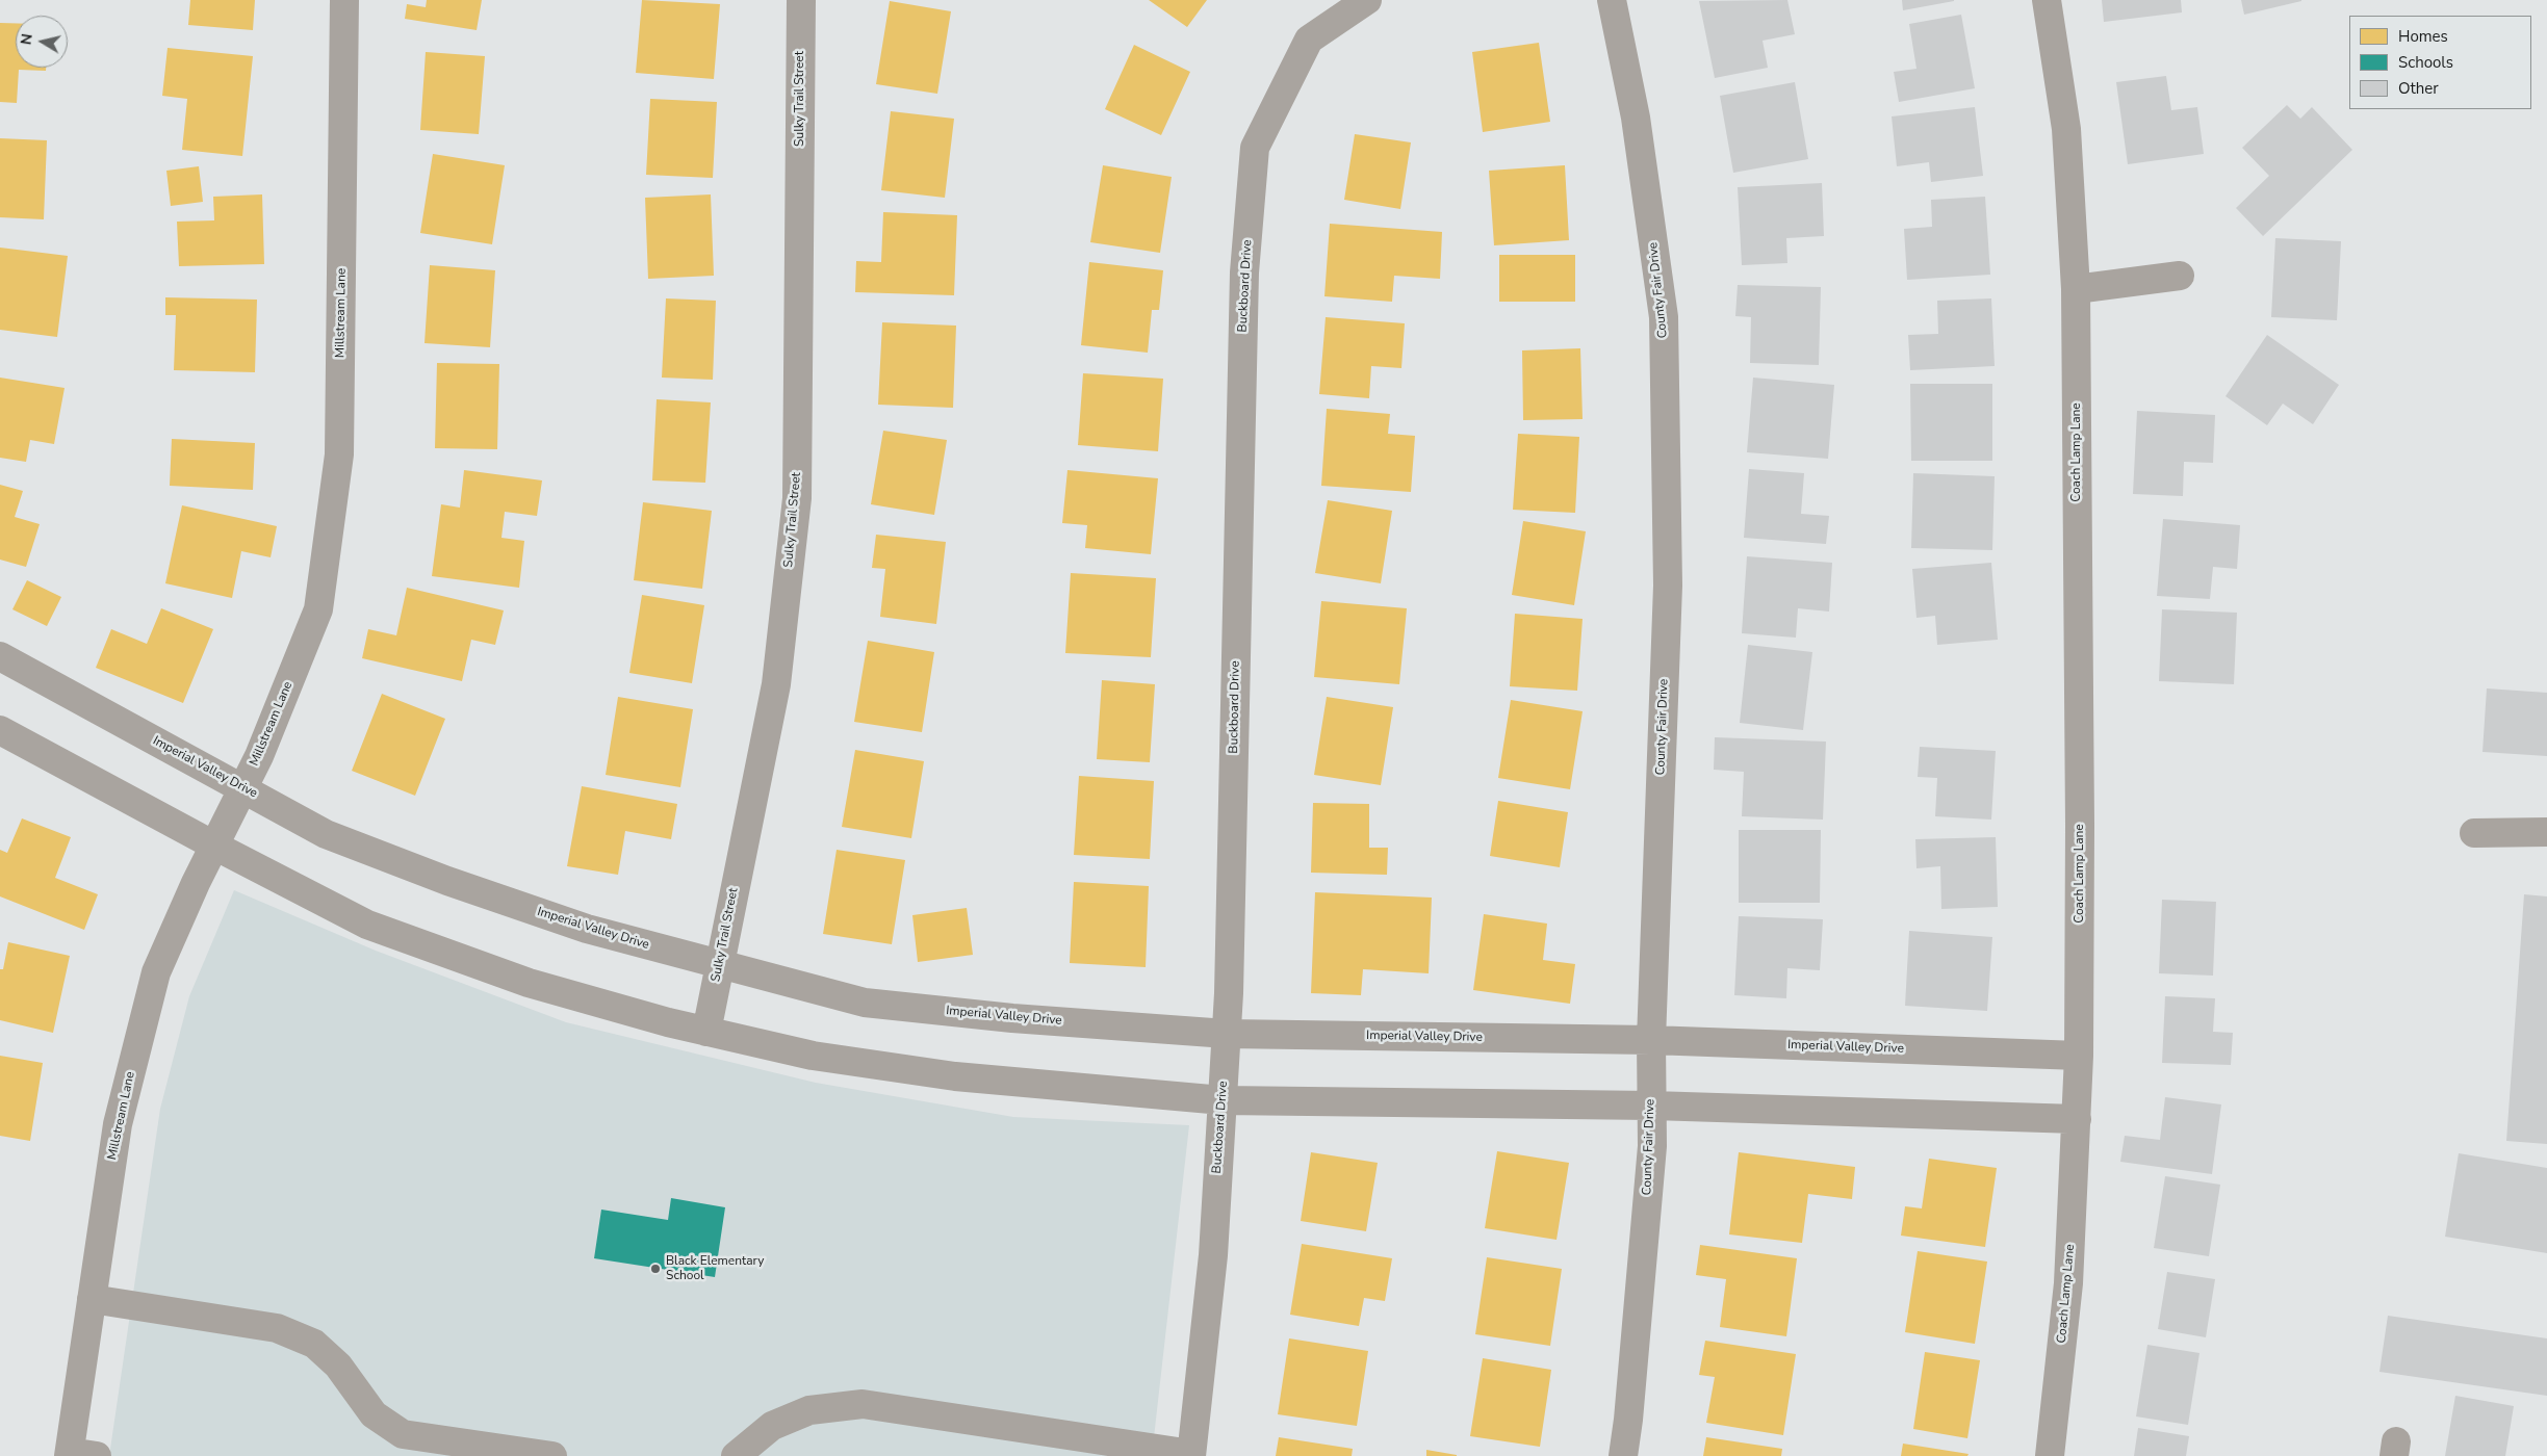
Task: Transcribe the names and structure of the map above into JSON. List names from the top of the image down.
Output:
{
  "streets": {
    "street": [
      "Sulky Trail Street",
      "Buckboard Drive",
      "County Fair Drive",
      "Millstream Lane",
      "Coach Lamp Lane",
      "Imperial Valley Drive"
    ]
  },
  "crossings": [
    ["Sulky Trail Street", "Imperial Valley Drive"],
    ["Buckboard Drive", "Imperial Valley Drive"],
    ["County Fair Drive", "Imperial Valley Drive"],
    ["Millstream Lane", "Imperial Valley Drive"],
    ["Coach Lamp Lane", "Imperial Valley Drive"]
  ],
  "places": ["Black Elementary School"],
  "legend": ["Homes", "Schools", "Other"],
  "north": "left"
}
